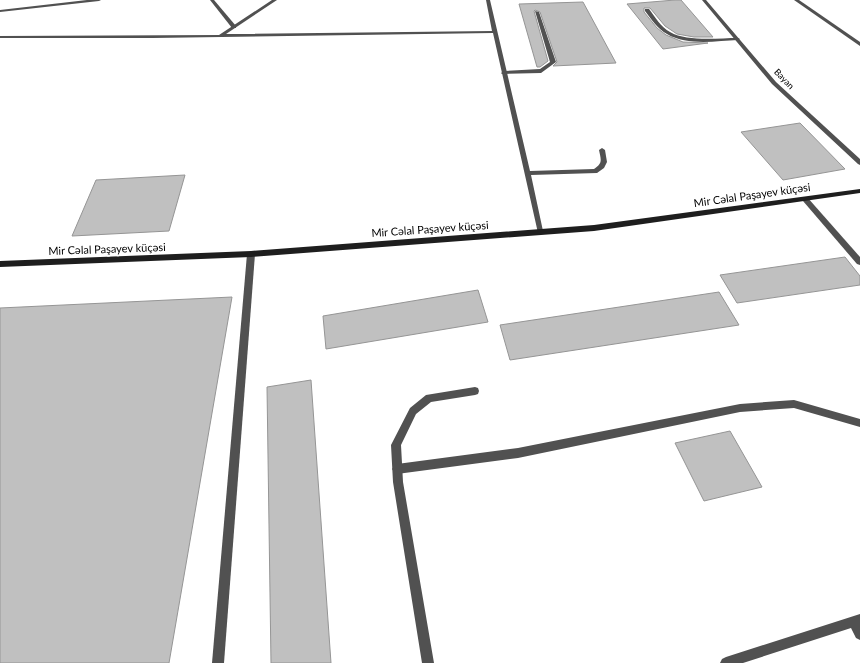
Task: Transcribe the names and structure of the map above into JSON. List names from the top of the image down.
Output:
{
  "streets": {
    "street": ["Bayan", "Mir Cəlal Paşayev küçəsi"]
  }
}
